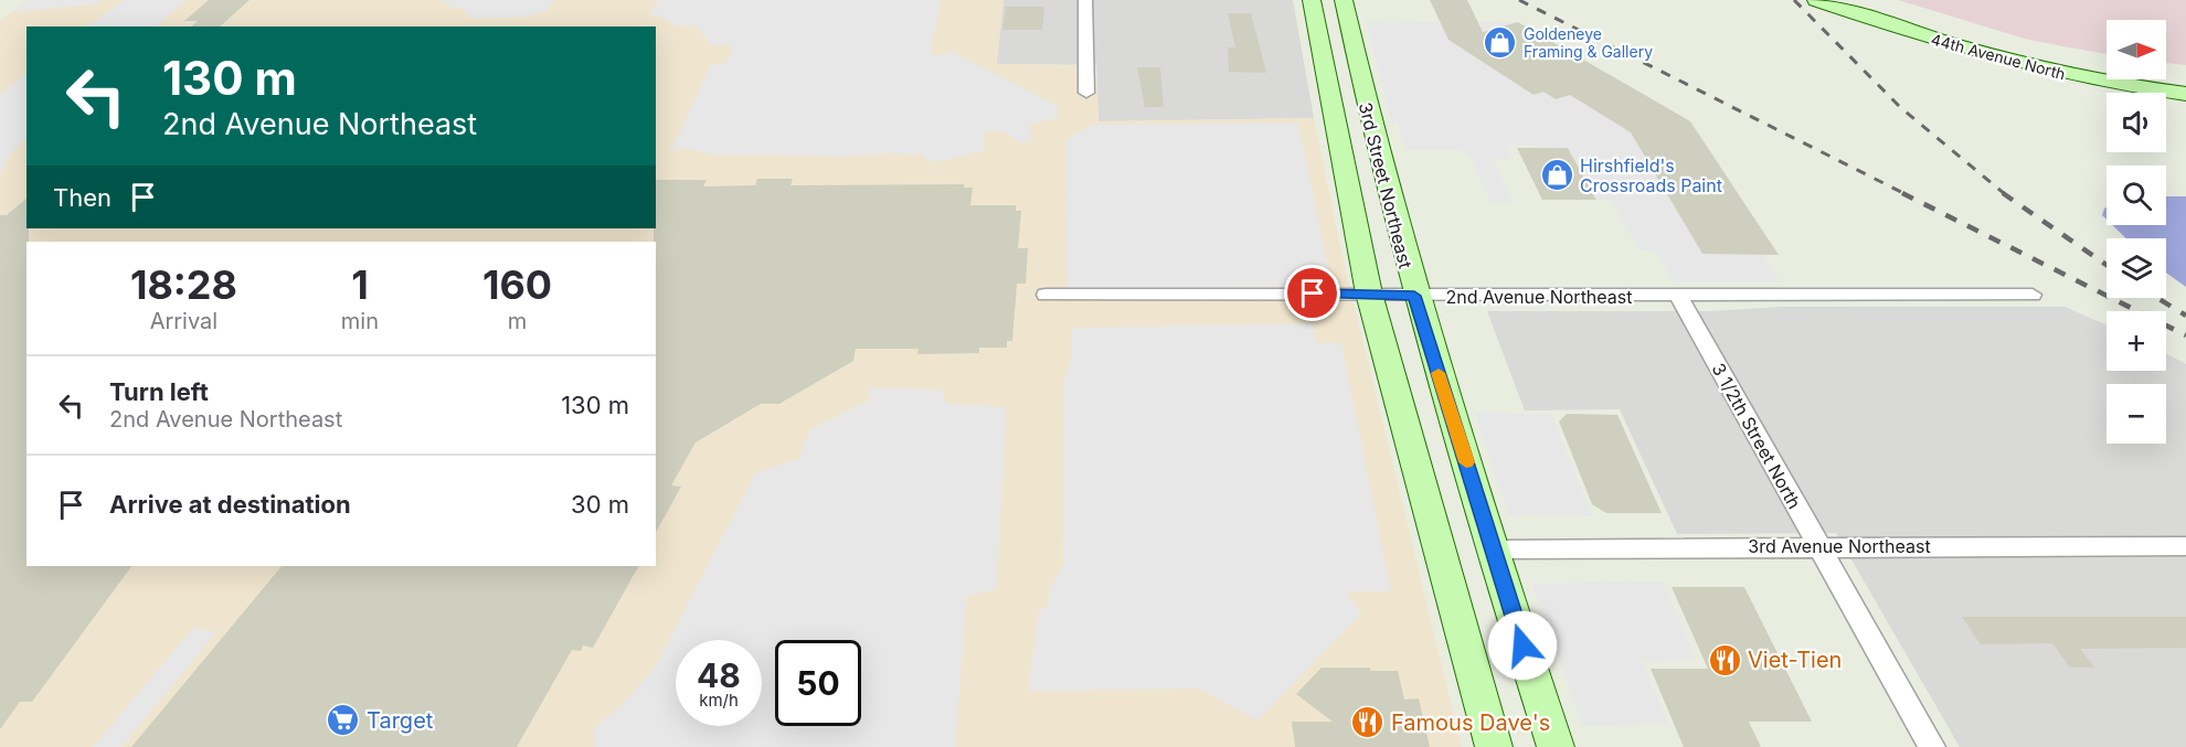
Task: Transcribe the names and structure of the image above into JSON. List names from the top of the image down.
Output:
{
  "streets": {
    "main road": ["44th Avenue North", "3rd Street Northeast"],
    "street": ["2nd Avenue Northeast", "3 1/2th Street North", "3rd Avenue Northeast"]
  },
  "crossings": [
    ["3rd Street Northeast", "2nd Avenue Northeast"],
    ["3rd Street Northeast", "3rd Avenue Northeast"],
    ["2nd Avenue Northeast", "3 1/2th Street North"],
    ["3 1/2th Street North", "3rd Avenue Northeast"]
  ],
  "places": {
    "shop": ["Goldeneye Framing & Gallery", "Hirshfield's Crossroads Paint"],
    "restaurant": ["Viet-Tien", "Famous Dave's"],
    "supermarket": ["Target"]
  },
  "north": "right",
  "page": {
    "map_buttons": ["+", "−"],
    "turn": ["130 m", "2nd Avenue Northeast"],
    "then": "Then",
    "eta": [
      "18:28",
      "Arrival",
      "1",
      "min",
      "160",
      "m"
    ],
    "list": [
      {
        "name": "Turn left",
        "note": "2nd Avenue Northeast",
        "value": "130 m"
      },
      {
        "name": "Arrive at destination",
        "value": "30 m"
      }
    ],
    "speed": "48 km/h",
    "limit": "50"
  }
}
